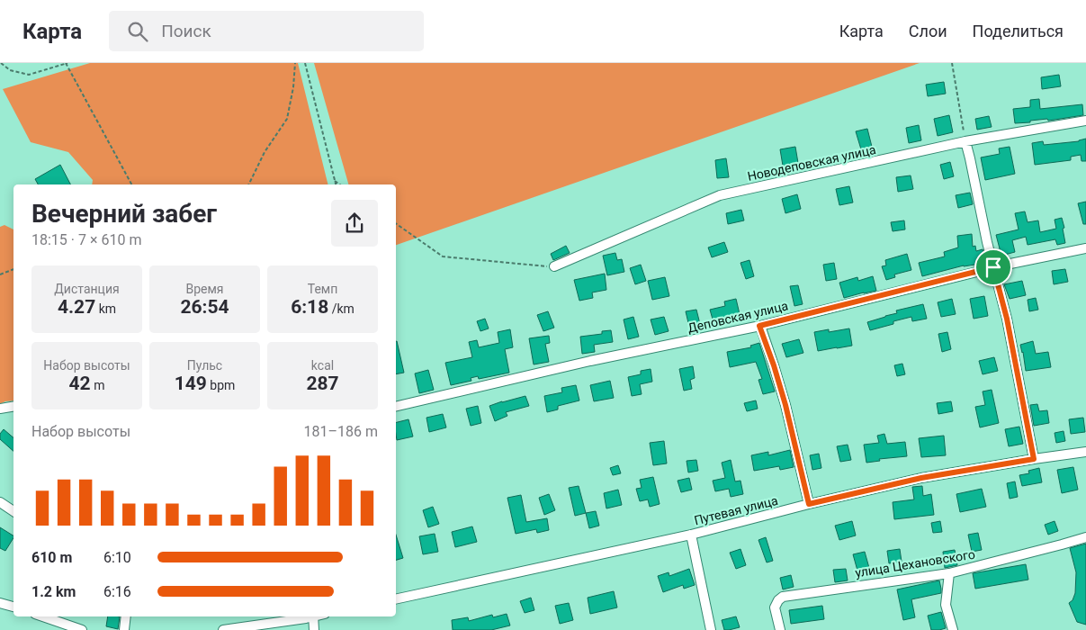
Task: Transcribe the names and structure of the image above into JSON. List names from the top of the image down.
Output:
{
  "streets": {
    "street": [
      "Новодеповская улица",
      "Деповская улица",
      "Путевая улица",
      "улица Цехановского"
    ]
  },
  "page": {
    "header": "Карта",
    "search": "Поиск",
    "nav": ["Карта", "Слои", "Поделиться"],
    "heading": ["Вечерний забег", "18:15 · 7 × 610 m"],
    "stats": [
      ["Дистанция", "4.27 km"],
      ["Время", "26:54"],
      ["Темп", "6:18 /km"],
      ["Набор высоты", "42 m"],
      ["Пульс", "149 bpm"],
      ["kcal", "287"]
    ],
    "chart": ["Набор высоты", "181–186 m"],
    "list": [
      {
        "name": "610 m",
        "note": "6:10"
      },
      {
        "name": "1.2 km",
        "note": "6:16"
      }
    ]
  }
}
